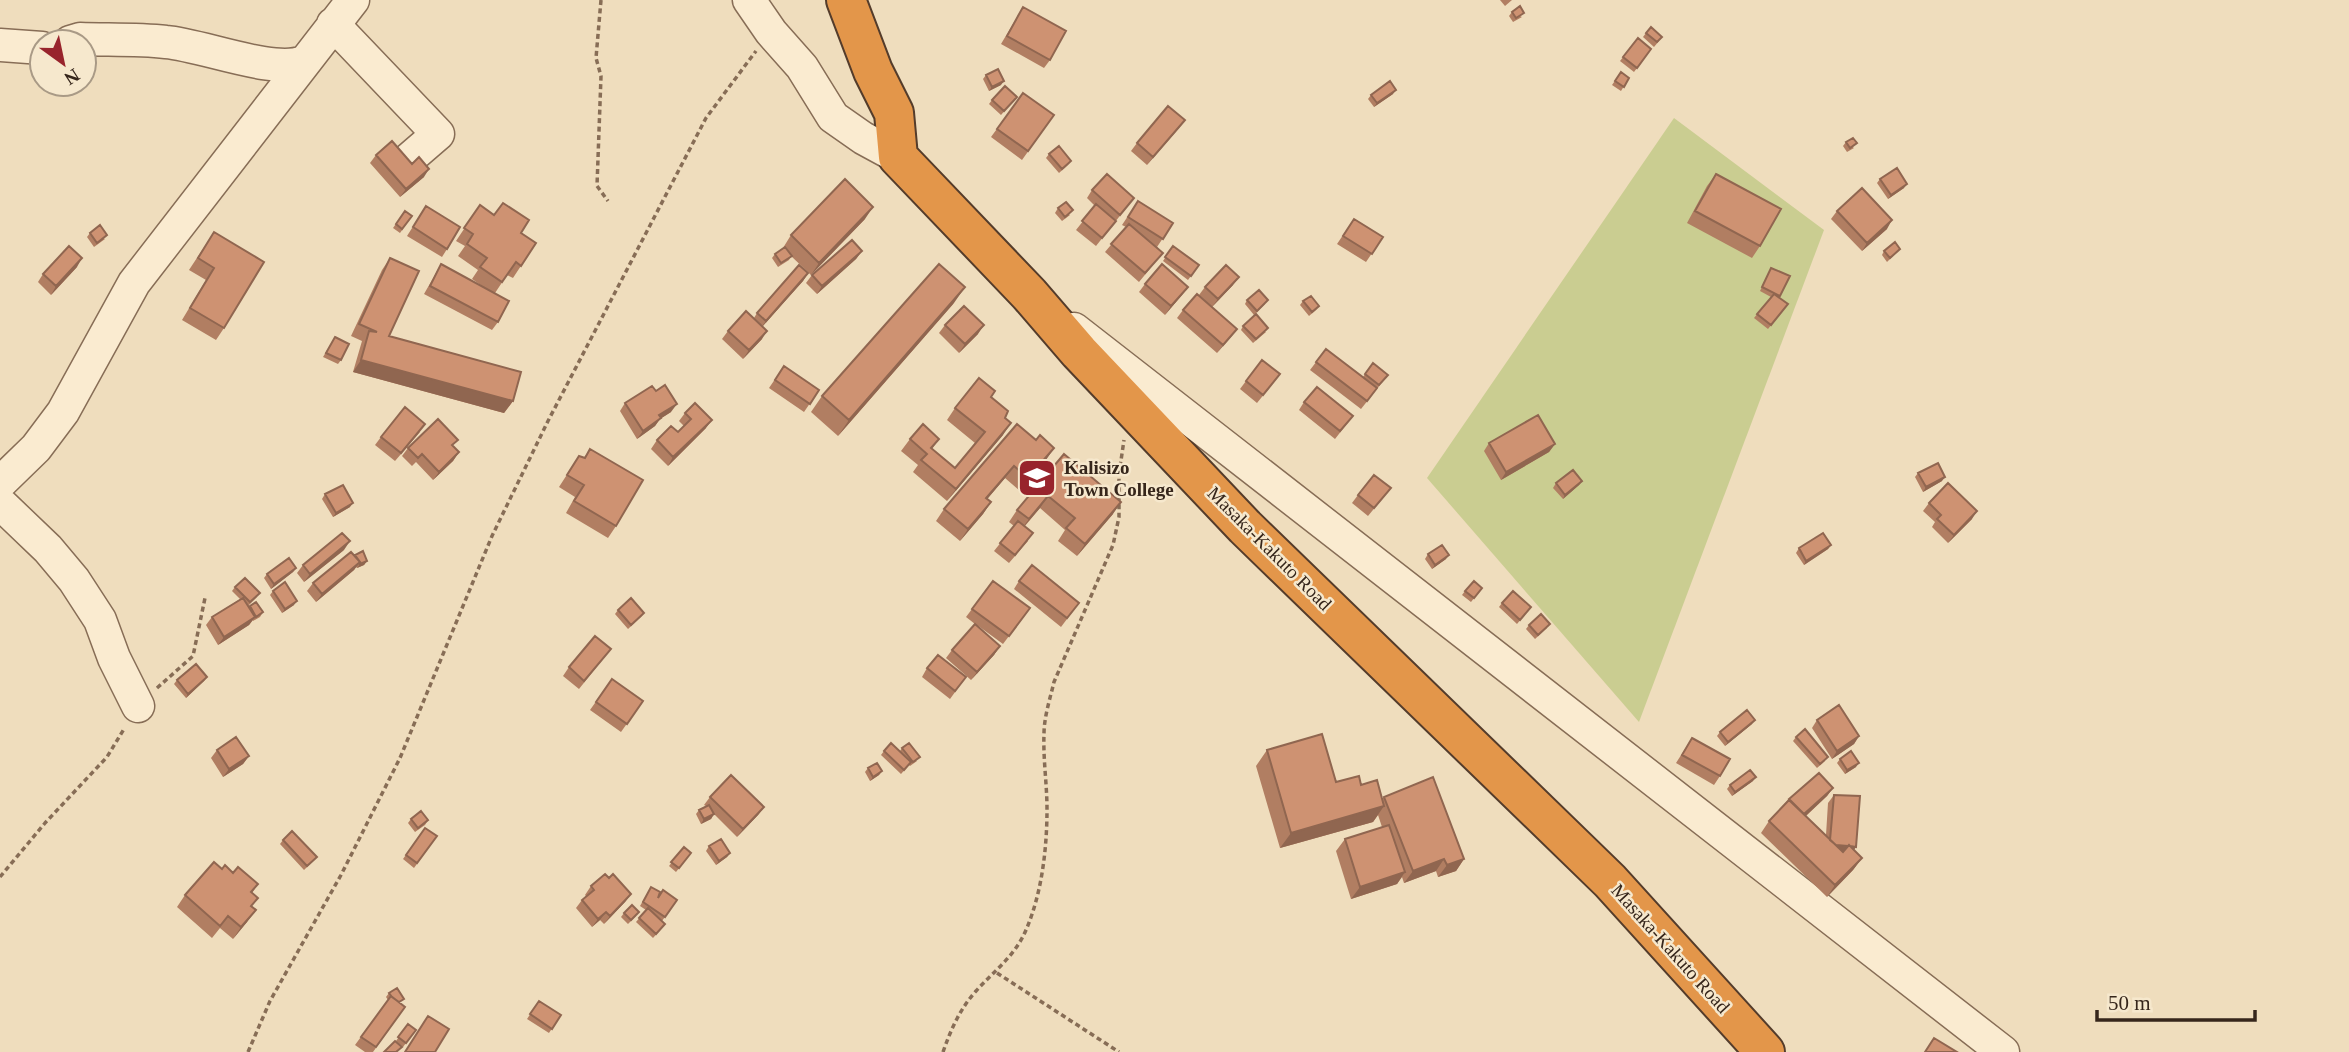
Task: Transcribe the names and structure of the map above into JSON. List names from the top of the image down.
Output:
{
  "streets": {
    "highway": ["Masaka-Kakuto Road"]
  },
  "places": {
    "school or university": ["Kalisizo Town College"]
  },
  "scale_bar": "50 m",
  "north": "bottom right"
}
